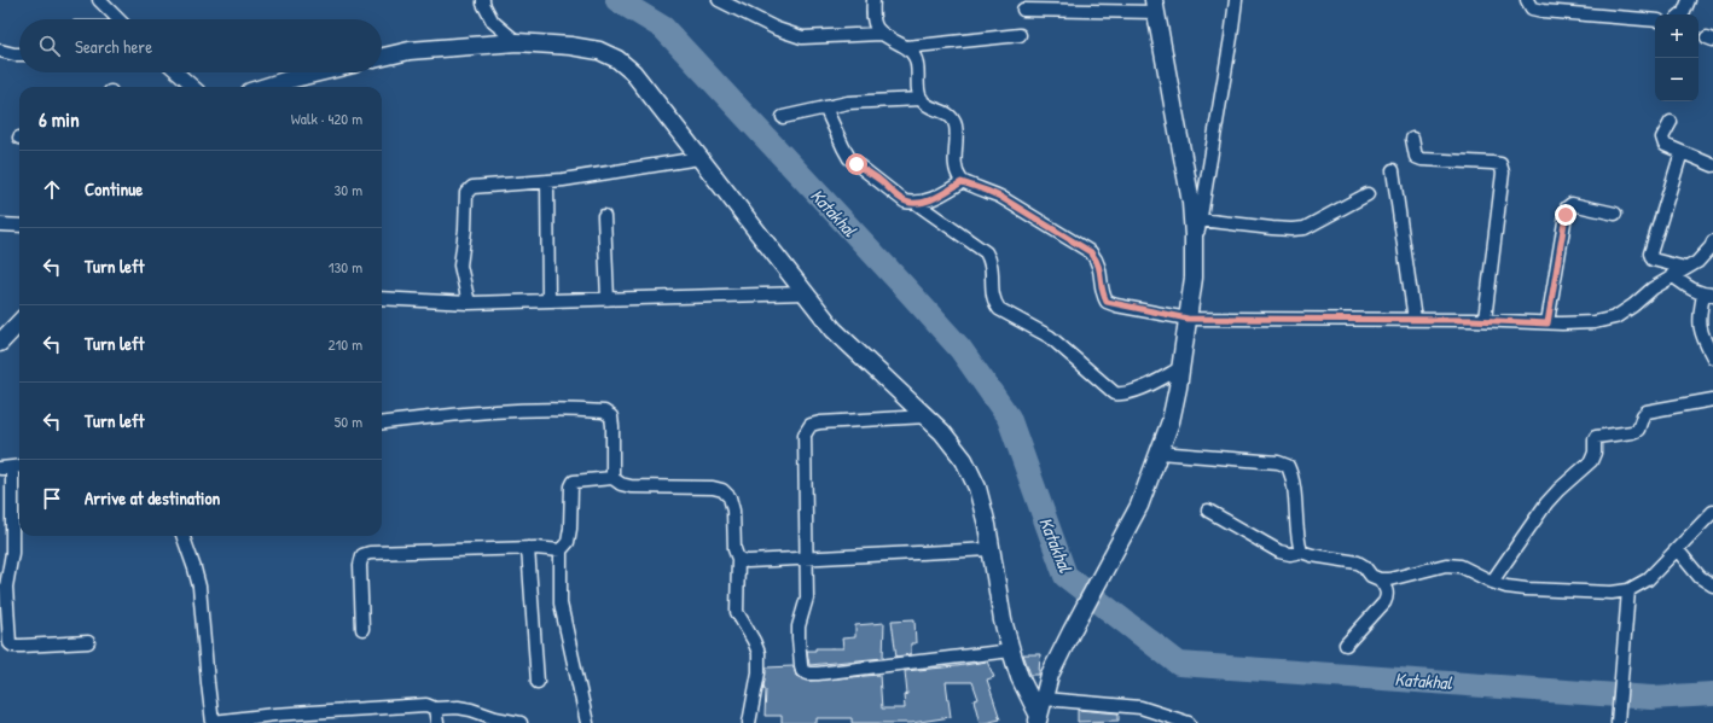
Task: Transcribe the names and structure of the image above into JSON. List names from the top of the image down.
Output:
{
  "water": ["Katakhal"],
  "page": {
    "map_buttons": ["+", "−"],
    "search": "Search here",
    "heading": ["6 min", "Walk · 420 m"],
    "list": [
      ["Continue", "30 m"],
      ["Turn left", "130 m"],
      ["Turn left", "210 m"],
      ["Turn left", "50 m"],
      "Arrive at destination"
    ]
  }
}
